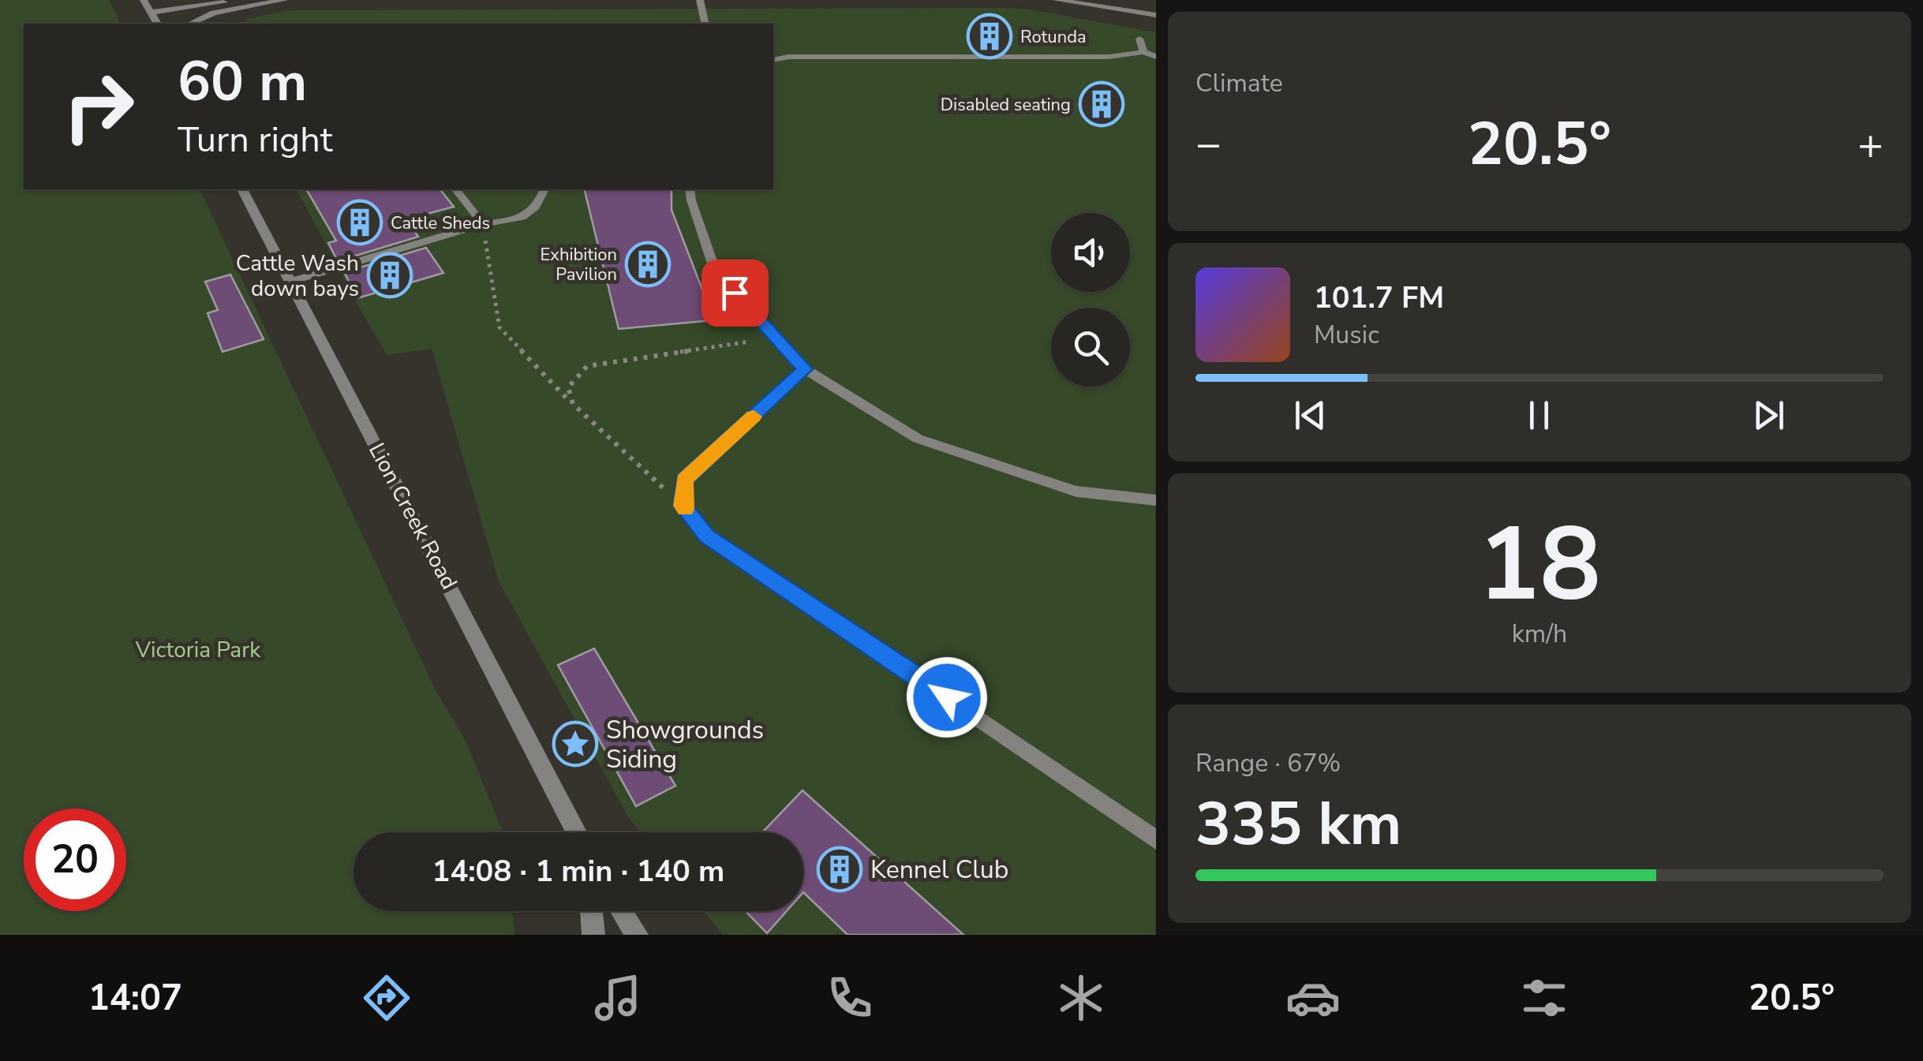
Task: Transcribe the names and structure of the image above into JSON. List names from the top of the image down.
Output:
{
  "streets": {
    "street": ["Lion Creek Road"]
  },
  "parks": ["Victoria Park"],
  "places": {
    "building": [
      "Rotunda",
      "Disabled seating",
      "Cattle Sheds",
      "Exhibition Pavilion",
      "Cattle Wash down bays",
      "Kennel Club"
    ],
    "place": ["Showgrounds Siding"]
  },
  "page": {
    "tile": [
      "Climate",
      ["18", "km/h"],
      ["Range · 67%", "335 km"]
    ],
    "turn": ["60 m", "Turn right"],
    "heat": ["−", "20.5°", "+"],
    "song": ["101.7 FM", "Music"],
    "limit": "20",
    "trip": "14:08 · 1 min · 140 m",
    "tabs": ["14:07", "20.5°"]
  }
}
